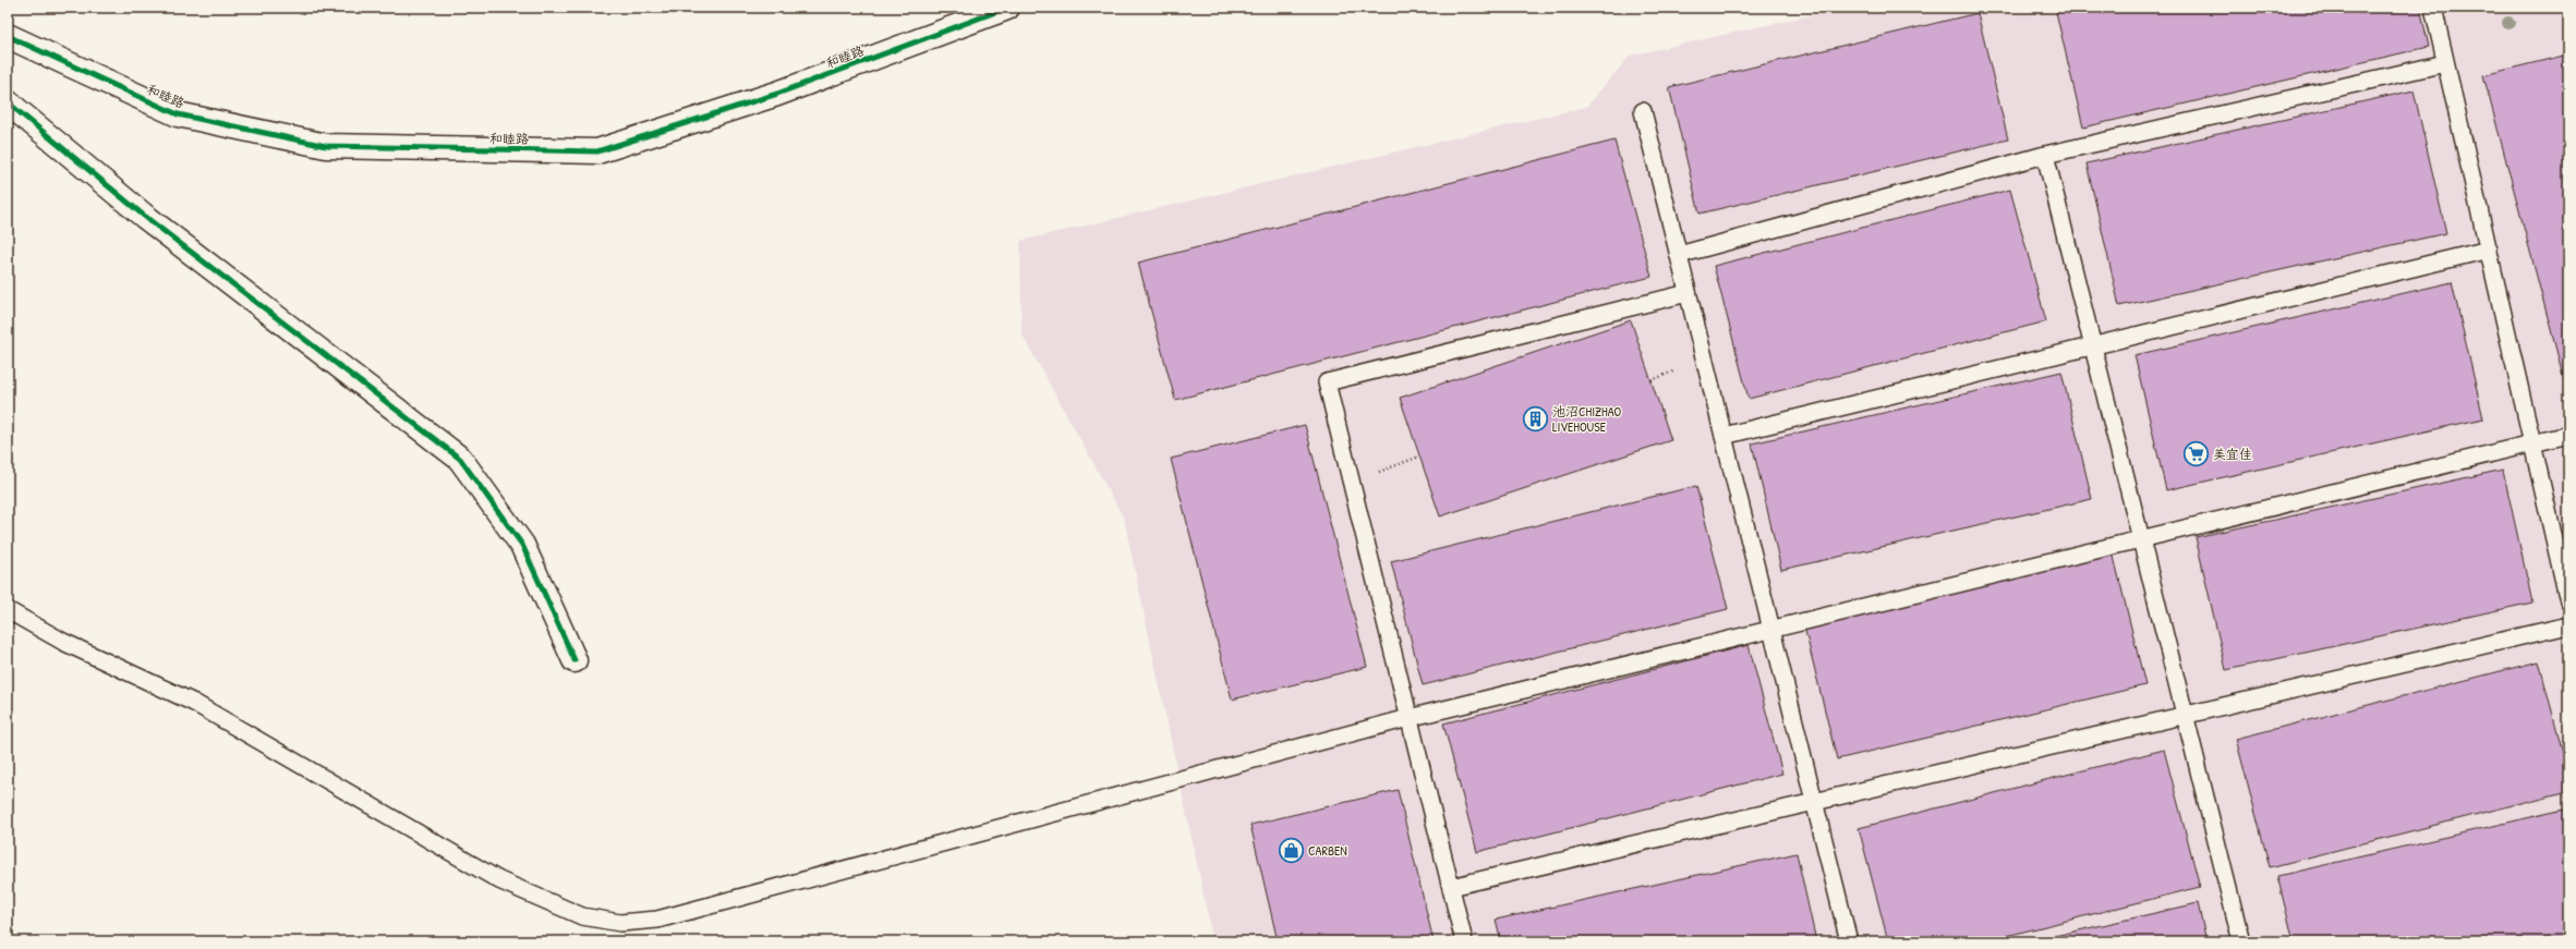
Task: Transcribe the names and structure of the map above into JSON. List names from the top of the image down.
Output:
{
  "streets": {
    "street": ["和睦路"]
  },
  "places": {
    "building": ["池沼CHIZHAO LIVEHOUSE"],
    "supermarket": ["美宜佳"],
    "shop": ["CARBEN"]
  }
}
